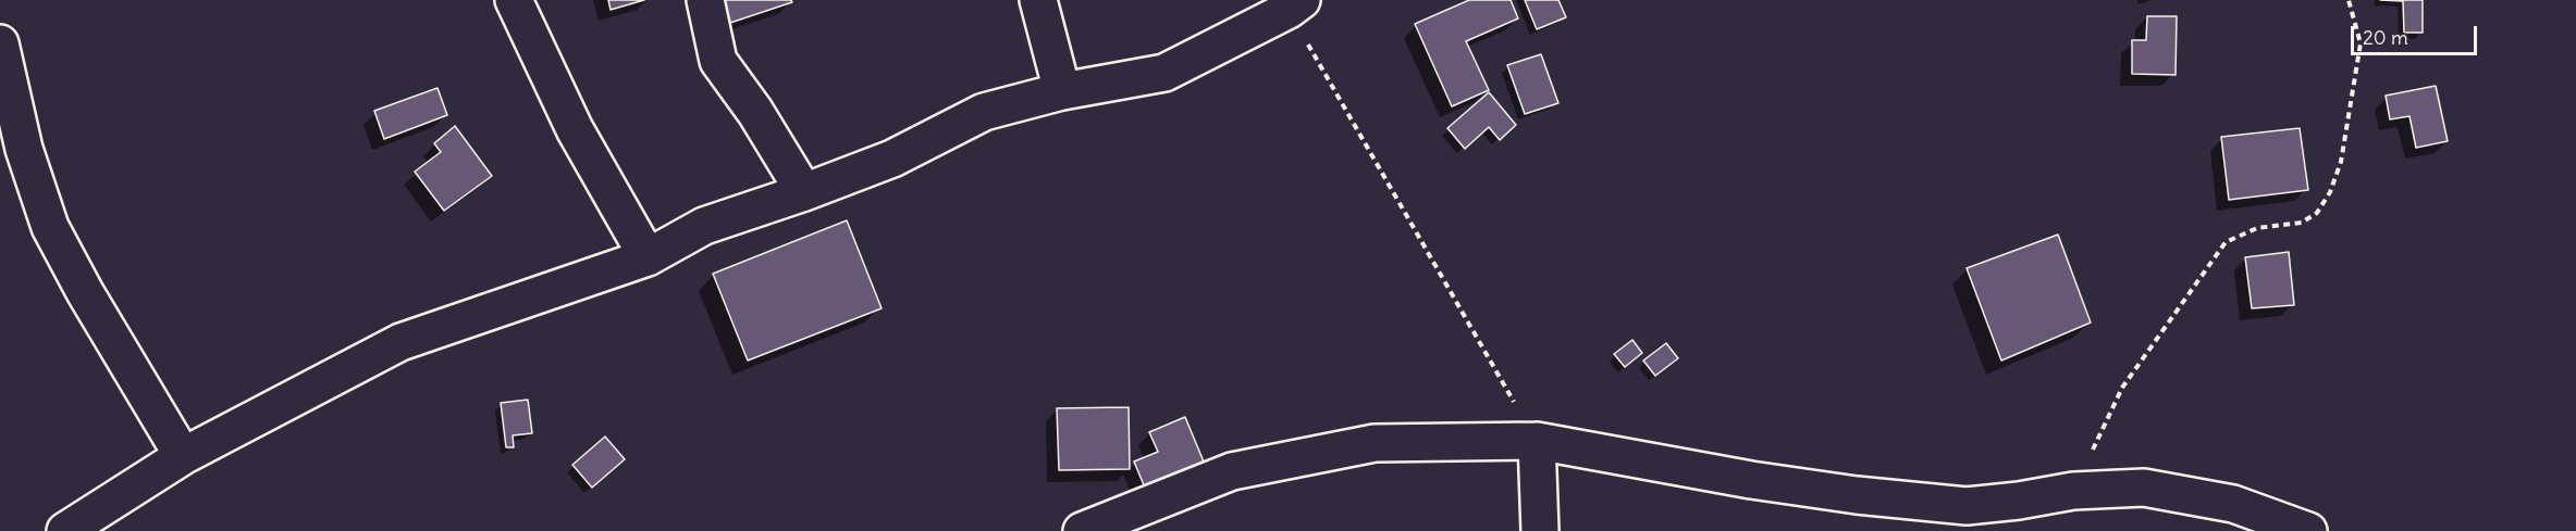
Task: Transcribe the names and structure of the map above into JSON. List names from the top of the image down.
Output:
{
  "scale_bar": "20 m"
}
